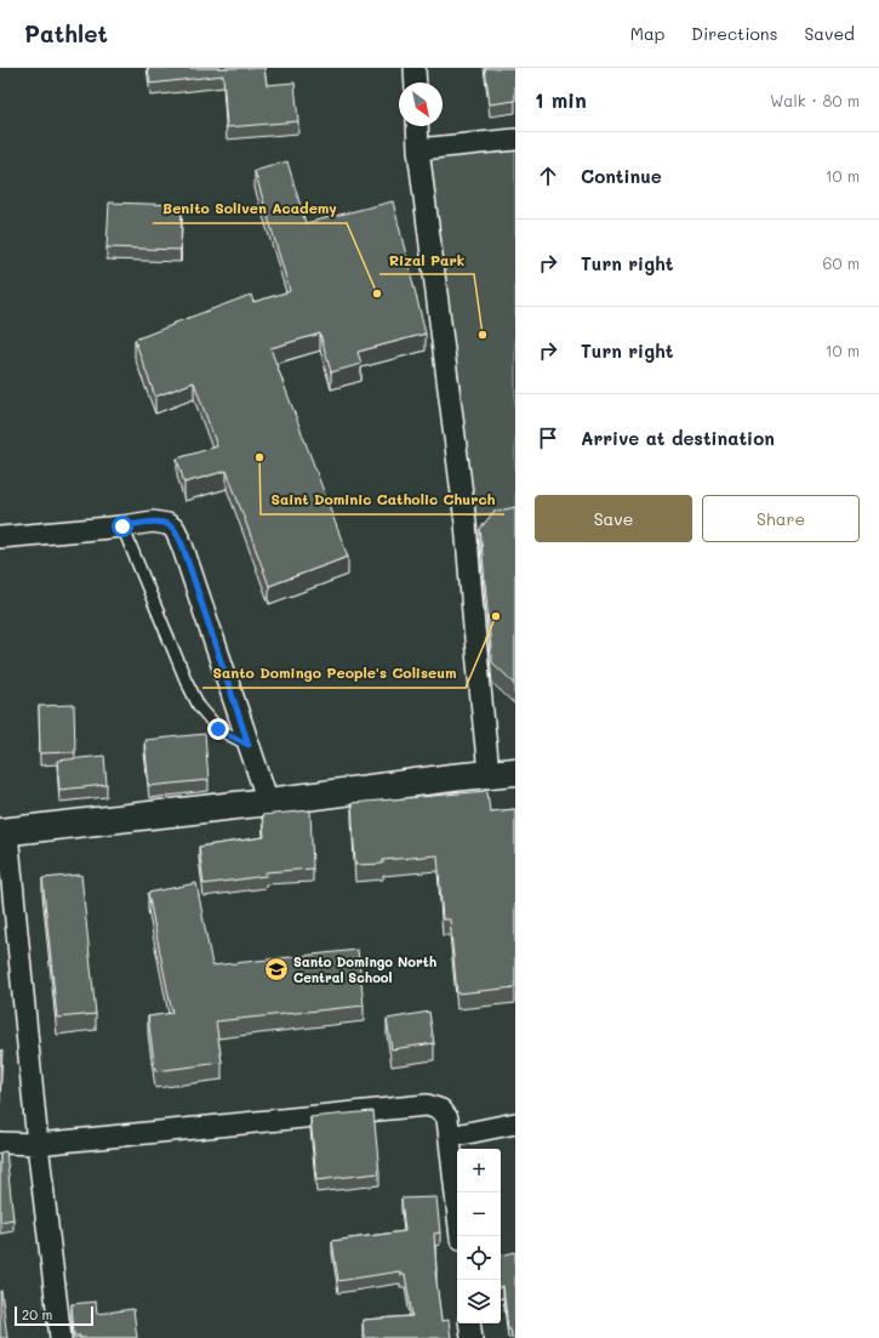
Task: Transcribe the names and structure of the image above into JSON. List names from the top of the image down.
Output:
{
  "places": {
    "other": [
      "Benito Soliven Academy",
      "Rizal Park",
      "Saint Dominic Catholic Church",
      "Santo Domingo People's Coliseum"
    ],
    "school or university": ["Santo Domingo North Central School"]
  },
  "scale_bar": "20 m",
  "north": "bottom right",
  "page": {
    "header": "Pathlet",
    "nav": ["Map", "Directions", "Saved"],
    "heading": ["1 min", "Walk · 80 m"],
    "list": [
      ["Continue", "10 m"],
      ["Turn right", "60 m"],
      ["Turn right", "10 m"],
      "Arrive at destination"
    ],
    "buttons": ["Save", "Share"],
    "map_buttons": ["+", "−"],
    "scale": "20 m"
  }
}
